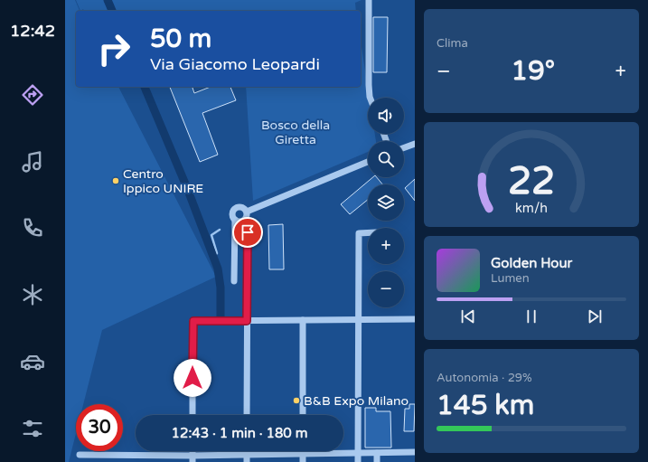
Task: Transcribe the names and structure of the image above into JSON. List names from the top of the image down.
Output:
{
  "parks": ["Bosco della Giretta"],
  "places": ["Centro Ippico UNIRE", "B&B Expo Milano"],
  "page": {
    "tabs": "12:42",
    "tile": [
      "Clima",
      ["Autonomia · 29%", "145 km"]
    ],
    "turn": ["50 m", "Via Giacomo Leopardi"],
    "heat": ["−", "19°", "+"],
    "map_buttons": ["+", "−"],
    "song": ["Golden Hour", "Lumen"],
    "limit": "30",
    "trip": "12:43 · 1 min · 180 m",
    "gauge": ["22", "km/h"]
  }
}
